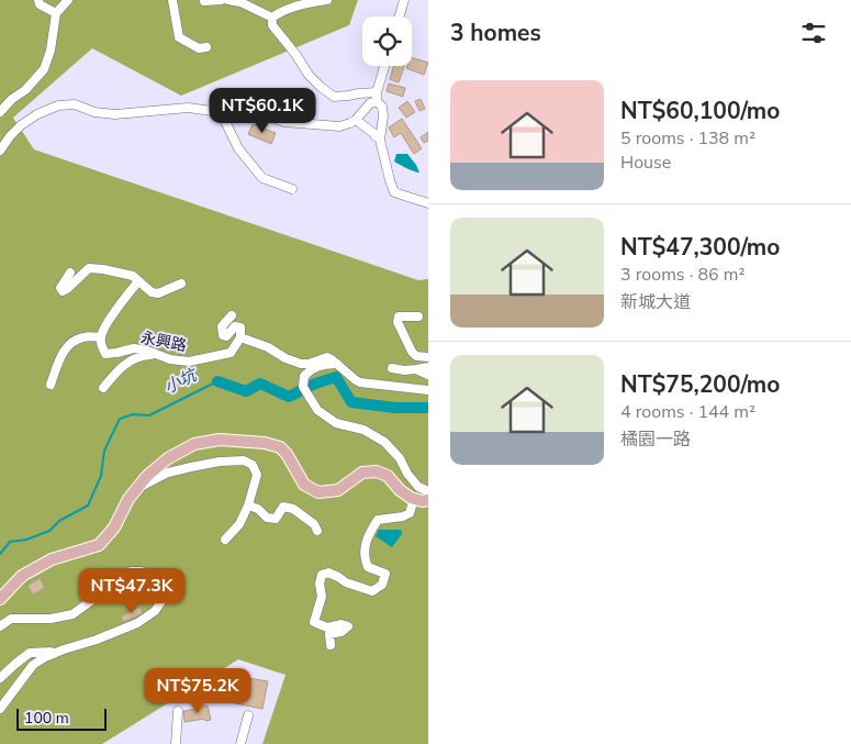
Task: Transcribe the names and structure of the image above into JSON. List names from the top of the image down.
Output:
{
  "streets": {
    "street": ["永興路"]
  },
  "water": ["小坑"],
  "scale_bar": "100 m",
  "page": {
    "heading": "3 homes",
    "list": [
      {
        "name": "NT$60,100/mo",
        "note": "5 rooms · 138 m² · House"
      },
      {
        "name": "NT$47,300/mo",
        "note": "3 rooms · 86 m² · 新城大道"
      },
      {
        "name": "NT$75,200/mo",
        "note": "4 rooms · 144 m² · 橘園一路"
      }
    ],
    "price": ["NT$60.1K", "NT$47.3K", "NT$75.2K"],
    "scale": "100 m"
  }
}
